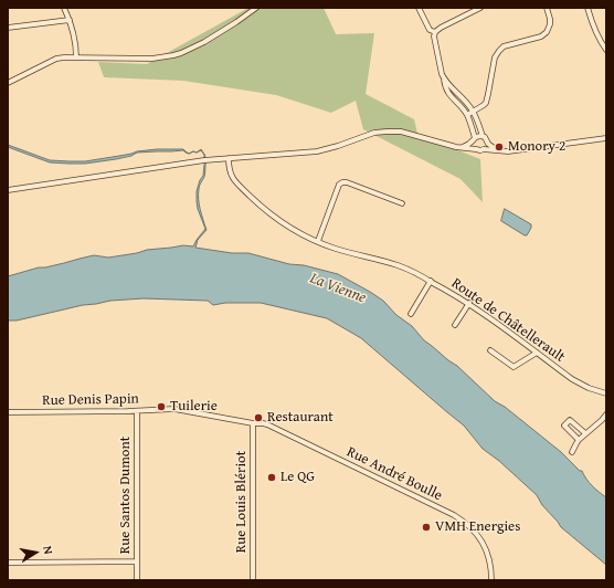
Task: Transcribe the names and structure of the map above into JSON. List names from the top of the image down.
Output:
{
  "streets": {
    "street": [
      "Route de Châtellerault",
      "Rue Denis Papin",
      "Rue André Boulle",
      "Rue Santos Dumont",
      "Rue Louis Blériot"
    ]
  },
  "crossings": [
    ["Rue Denis Papin", "Rue André Boulle"],
    ["Rue Denis Papin", "Rue Santos Dumont"],
    ["Rue Denis Papin", "Rue Louis Blériot"],
    ["Rue André Boulle", "Rue Louis Blériot"]
  ],
  "water": ["La Vienne"],
  "places": [
    "Monory 2",
    "Tuilerie",
    "Restaurant",
    "Le QG",
    "VMH Energies"
  ],
  "north": "right"
}
